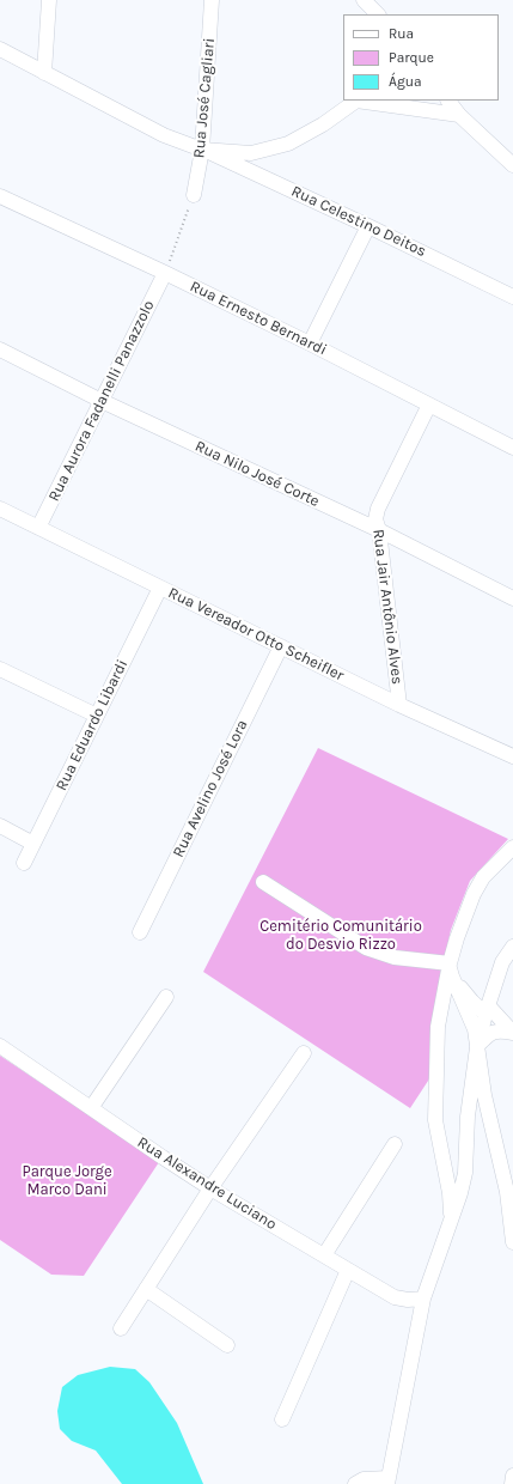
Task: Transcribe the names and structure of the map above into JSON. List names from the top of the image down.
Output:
{
  "streets": {
    "street": [
      "Rua José Cagliari",
      "Rua Celestino Deitos",
      "Rua Ernesto Bernardi",
      "Rua Aurora Fadanelli Panazzolo",
      "Rua Nilo José Corte",
      "Rua Jair Antônio Alves",
      "Rua Vereador Otto Scheifler",
      "Rua Eduardo Libardi",
      "Rua Avelino José Lora",
      "Rua Alexandre Luciano"
    ]
  },
  "crossings": [
    ["Rua José Cagliari", "Rua Celestino Deitos"],
    ["Rua Ernesto Bernardi", "Rua Aurora Fadanelli Panazzolo"],
    ["Rua Ernesto Bernardi", "Rua Jair Antônio Alves"],
    ["Rua Aurora Fadanelli Panazzolo", "Rua Nilo José Corte"],
    ["Rua Aurora Fadanelli Panazzolo", "Rua Vereador Otto Scheifler"],
    ["Rua Nilo José Corte", "Rua Jair Antônio Alves"],
    ["Rua Jair Antônio Alves", "Rua Vereador Otto Scheifler"],
    ["Rua Vereador Otto Scheifler", "Rua Eduardo Libardi"],
    ["Rua Vereador Otto Scheifler", "Rua Avelino José Lora"]
  ],
  "parks": ["Cemitério Comunitário do Desvio Rizzo", "Parque Jorge Marco Dani"],
  "legend": ["Rua", "Parque", "Água"]
}
